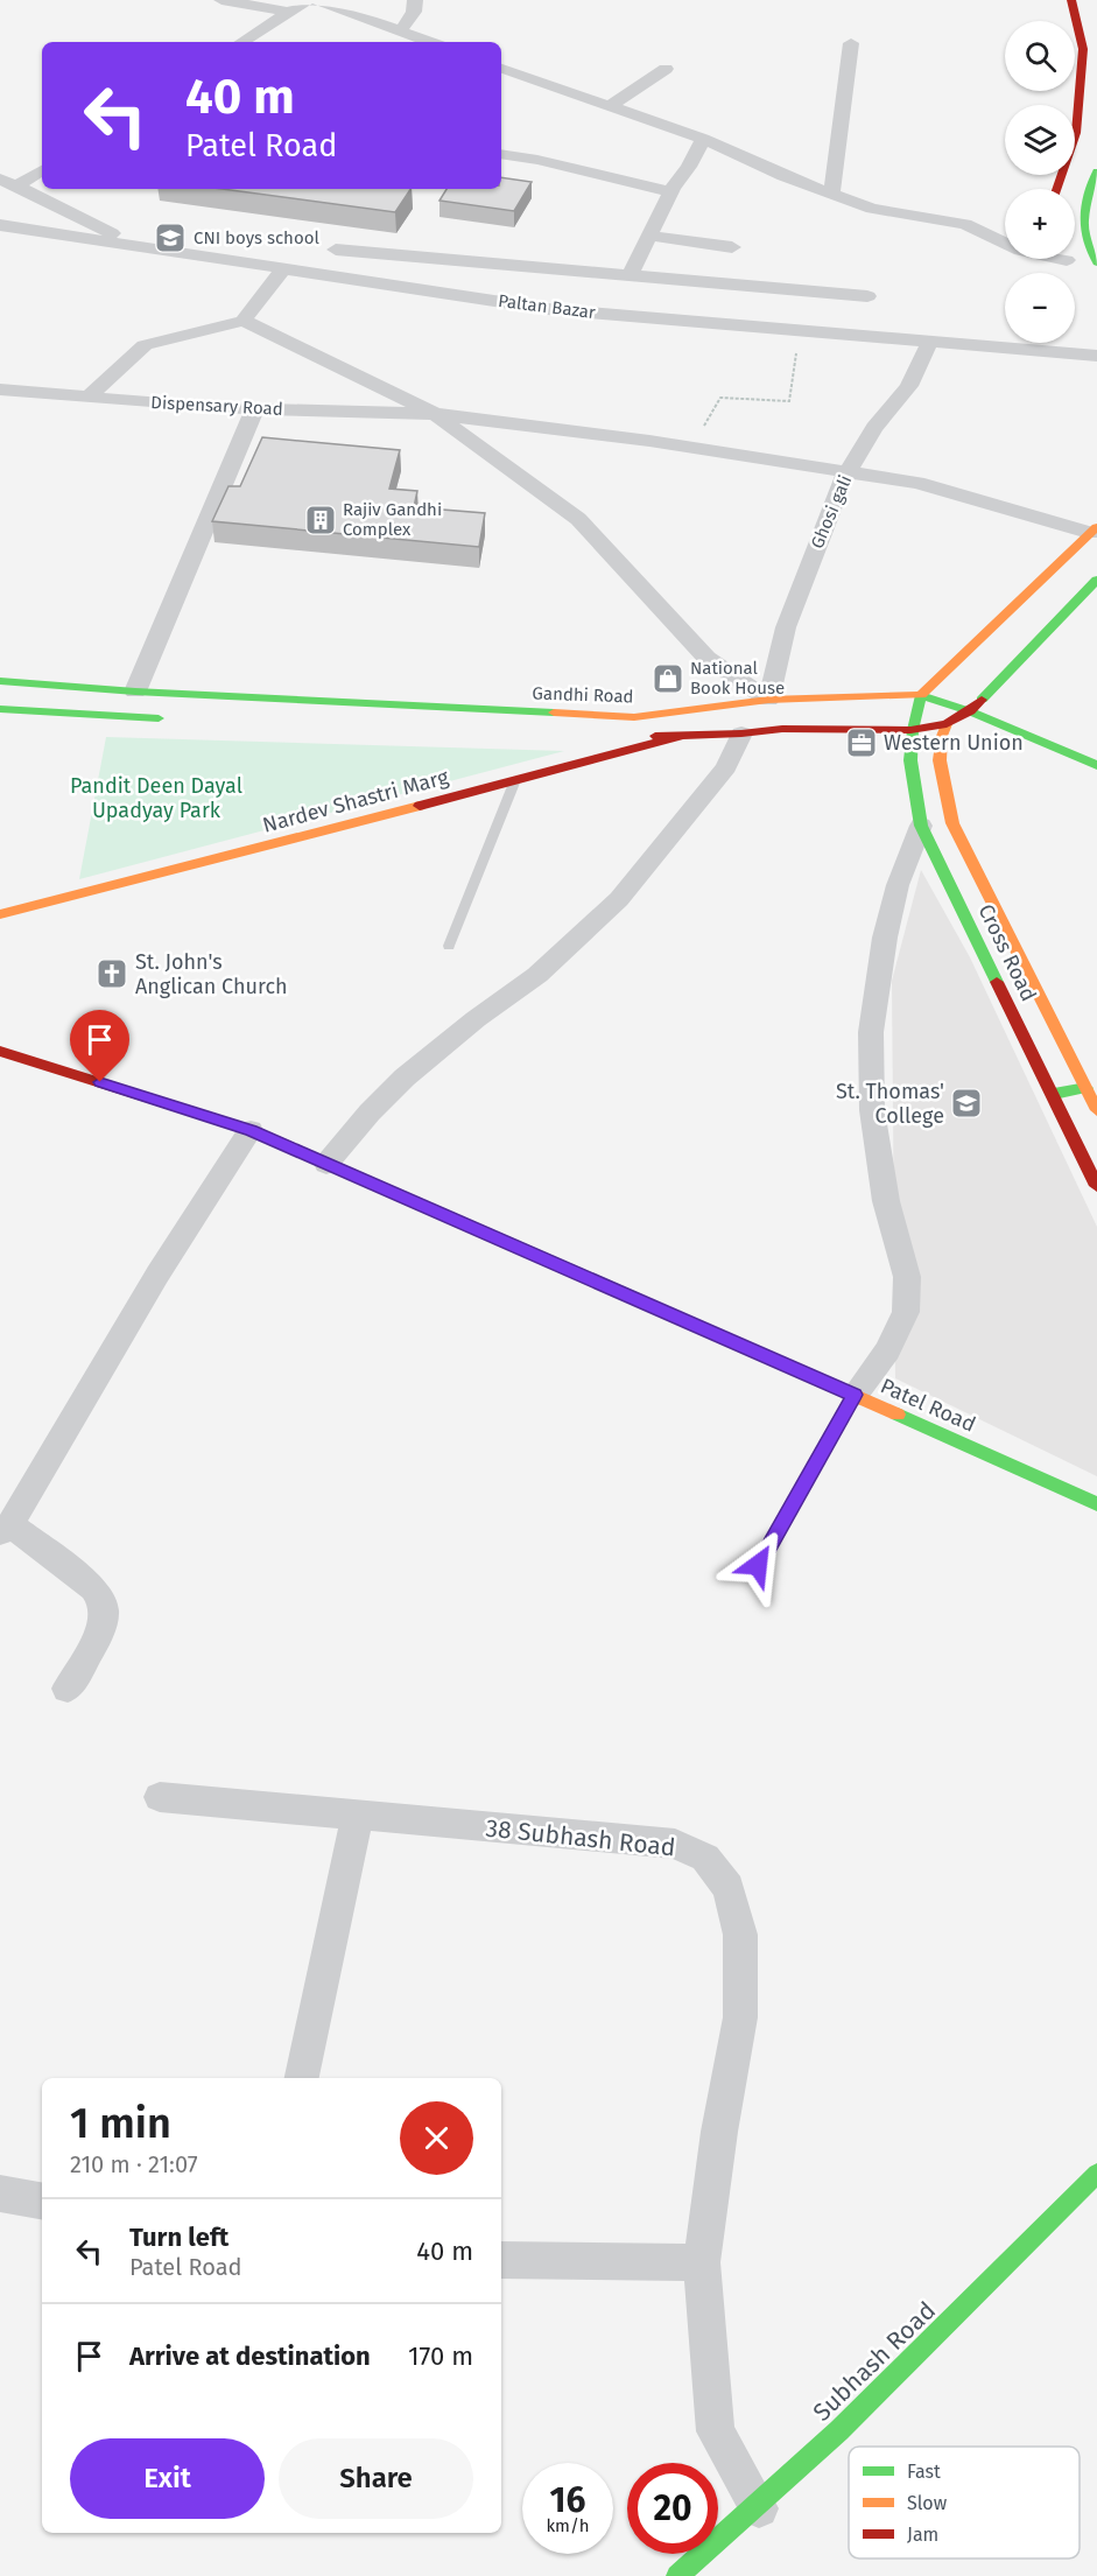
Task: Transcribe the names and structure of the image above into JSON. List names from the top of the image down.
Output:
{
  "streets": {
    "main road": [
      "Gandhi Road",
      "Nardev Shastri Marg",
      "Cross Road",
      "Patel Road",
      "Subhash Road"
    ],
    "street": [
      "Paltan Bazar",
      "Dispensary Road",
      "Ghosi gali",
      "38 Subhash Road"
    ]
  },
  "crossings": [
    ["Paltan Bazar", "Ghosi gali"],
    ["Ghosi gali", "Gandhi Road"],
    ["Gandhi Road", "Nardev Shastri Marg"],
    ["Gandhi Road", "Cross Road"],
    ["38 Subhash Road", "Subhash Road"]
  ],
  "parks": ["Pandit Deen Dayal Upadyay Park"],
  "places": {
    "school or university": ["CNI boys school", "St. Thomas' College"],
    "building": ["Rajiv Gandhi Complex"],
    "shop": ["National Book House"],
    "office": ["Western Union"],
    "church": ["St. John's Anglican Church"]
  },
  "legend": ["Fast", "Slow", "Jam"],
  "page": {
    "map_buttons": ["+", "−"],
    "turn": ["40 m", "Patel Road"],
    "heading": ["1 min", "210 m · 21:07"],
    "list": [
      {
        "name": "Turn left",
        "note": "Patel Road",
        "value": "40 m"
      },
      {
        "name": "Arrive at destination",
        "value": "170 m"
      }
    ],
    "buttons": ["Exit", "Share"],
    "speed": "16 km/h",
    "limit": "20"
  }
}
